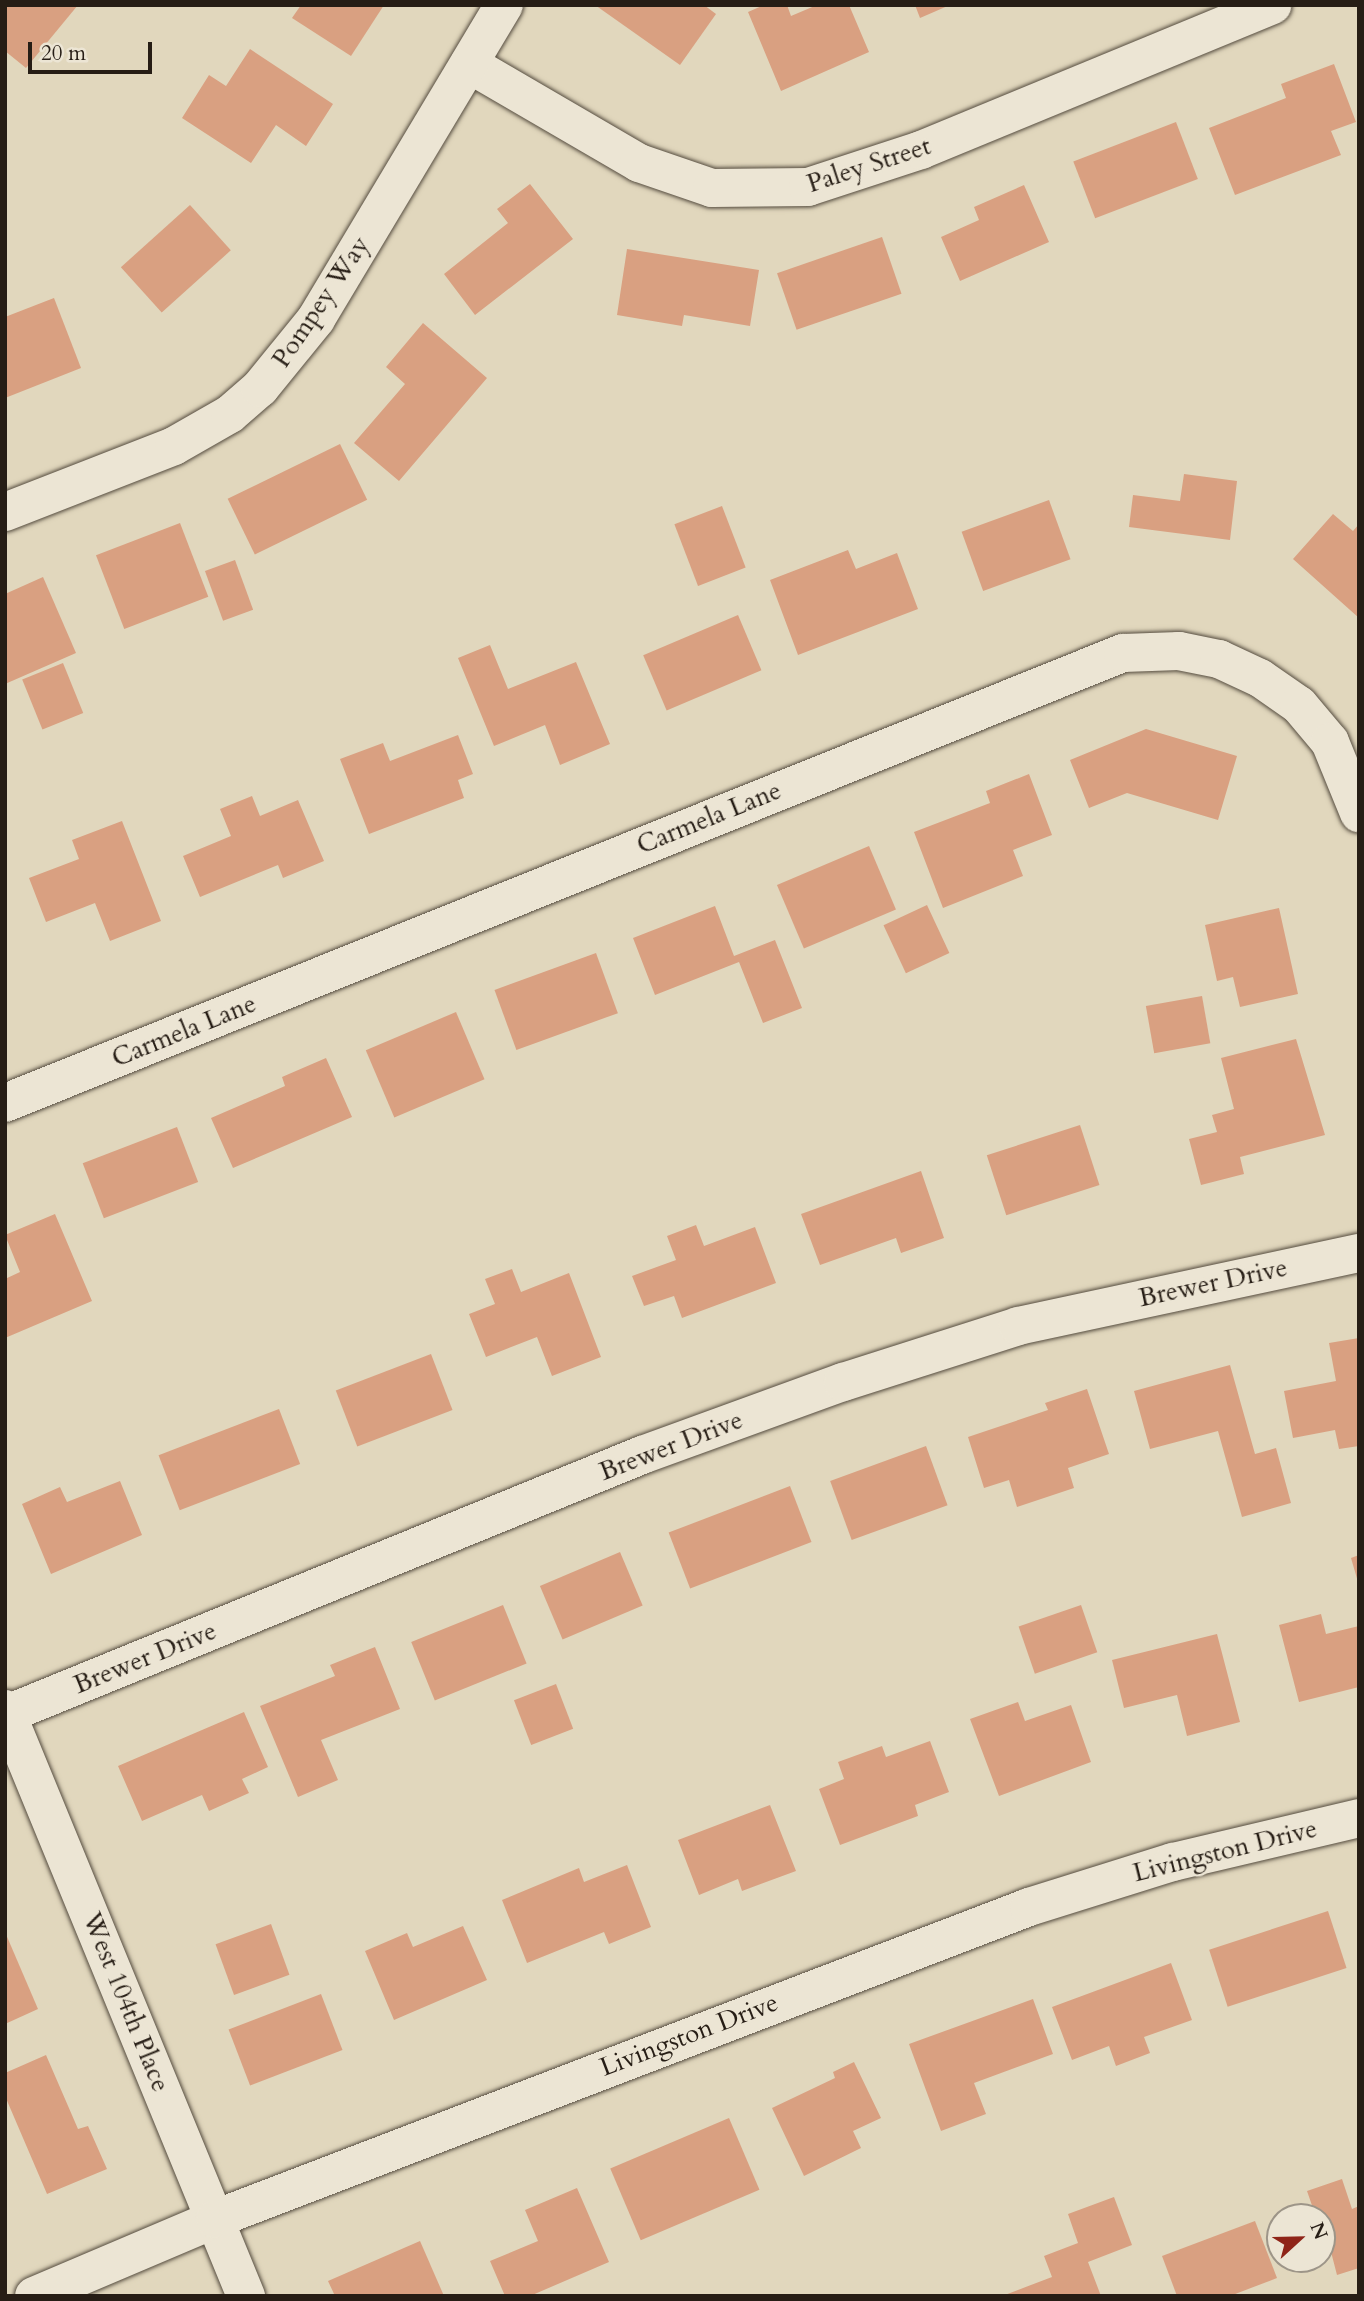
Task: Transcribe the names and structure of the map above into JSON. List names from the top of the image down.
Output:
{
  "streets": {
    "street": [
      "Paley Street",
      "Pompey Way",
      "Carmela Lane",
      "Brewer Drive",
      "Livingston Drive",
      "West 104th Place"
    ]
  },
  "crossings": [
    ["Paley Street", "Pompey Way"],
    ["Brewer Drive", "West 104th Place"],
    ["Livingston Drive", "West 104th Place"]
  ],
  "scale_bar": "20 m",
  "north": "right"
}
